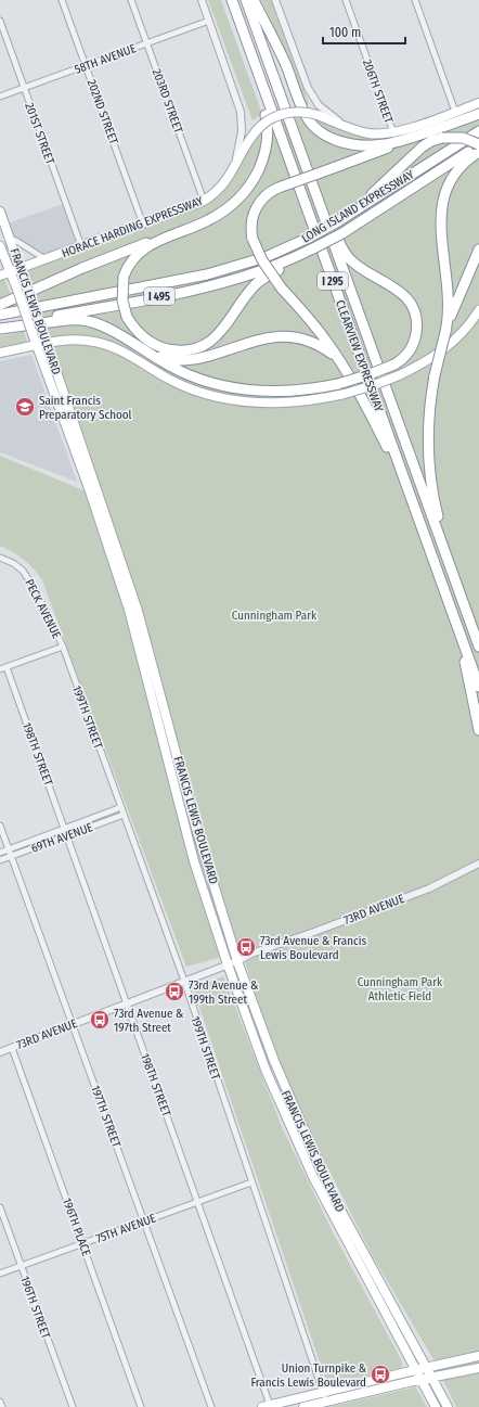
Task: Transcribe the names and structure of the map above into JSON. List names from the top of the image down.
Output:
{
  "streets": {
    "highway": [
      "LONG ISLAND EXPRESSWAY",
      "I 295",
      "I 495",
      "CLEARVIEW EXPRESSWAY"
    ],
    "main road": ["HORACE HARDING EXPRESSWAY", "FRANCIS LEWIS BOULEVARD"],
    "street": [
      "58TH AVENUE",
      "206TH STREET",
      "203RD STREET",
      "202ND STREET",
      "201ST STREET",
      "PECK AVENUE",
      "199TH STREET",
      "198TH STREET",
      "69TH AVENUE",
      "73RD AVENUE",
      "197TH STREET",
      "196TH PLACE",
      "75TH AVENUE",
      "196TH STREET"
    ]
  },
  "crossings": [
    ["58TH AVENUE", "203RD STREET"],
    ["58TH AVENUE", "202ND STREET"],
    ["58TH AVENUE", "201ST STREET"],
    ["206TH STREET", "HORACE HARDING EXPRESSWAY"],
    ["203RD STREET", "HORACE HARDING EXPRESSWAY"],
    ["202ND STREET", "HORACE HARDING EXPRESSWAY"],
    ["201ST STREET", "HORACE HARDING EXPRESSWAY"],
    ["HORACE HARDING EXPRESSWAY", "FRANCIS LEWIS BOULEVARD"],
    ["FRANCIS LEWIS BOULEVARD", "73RD AVENUE"],
    ["PECK AVENUE", "199TH STREET"],
    ["199TH STREET", "69TH AVENUE"],
    ["199TH STREET", "73RD AVENUE"],
    ["199TH STREET", "75TH AVENUE"],
    ["198TH STREET", "69TH AVENUE"],
    ["198TH STREET", "73RD AVENUE"],
    ["198TH STREET", "75TH AVENUE"],
    ["69TH AVENUE", "197TH STREET"],
    ["73RD AVENUE", "197TH STREET"],
    ["73RD AVENUE", "196TH PLACE"],
    ["197TH STREET", "75TH AVENUE"],
    ["196TH PLACE", "75TH AVENUE"],
    ["75TH AVENUE", "196TH STREET"]
  ],
  "parks": ["Cunningham Park", "Cunningham Park Athletic Field"],
  "places": {
    "school or university": ["Saint Francis Preparatory School"],
    "bus stop": [
      "73rd Avenue & Francis Lewis Boulevard",
      "73rd Avenue & 199th Street",
      "73rd Avenue & 197th Street",
      "Union Turnpike & Francis Lewis Boulevard"
    ]
  },
  "scale_bar": "100 m"
}
